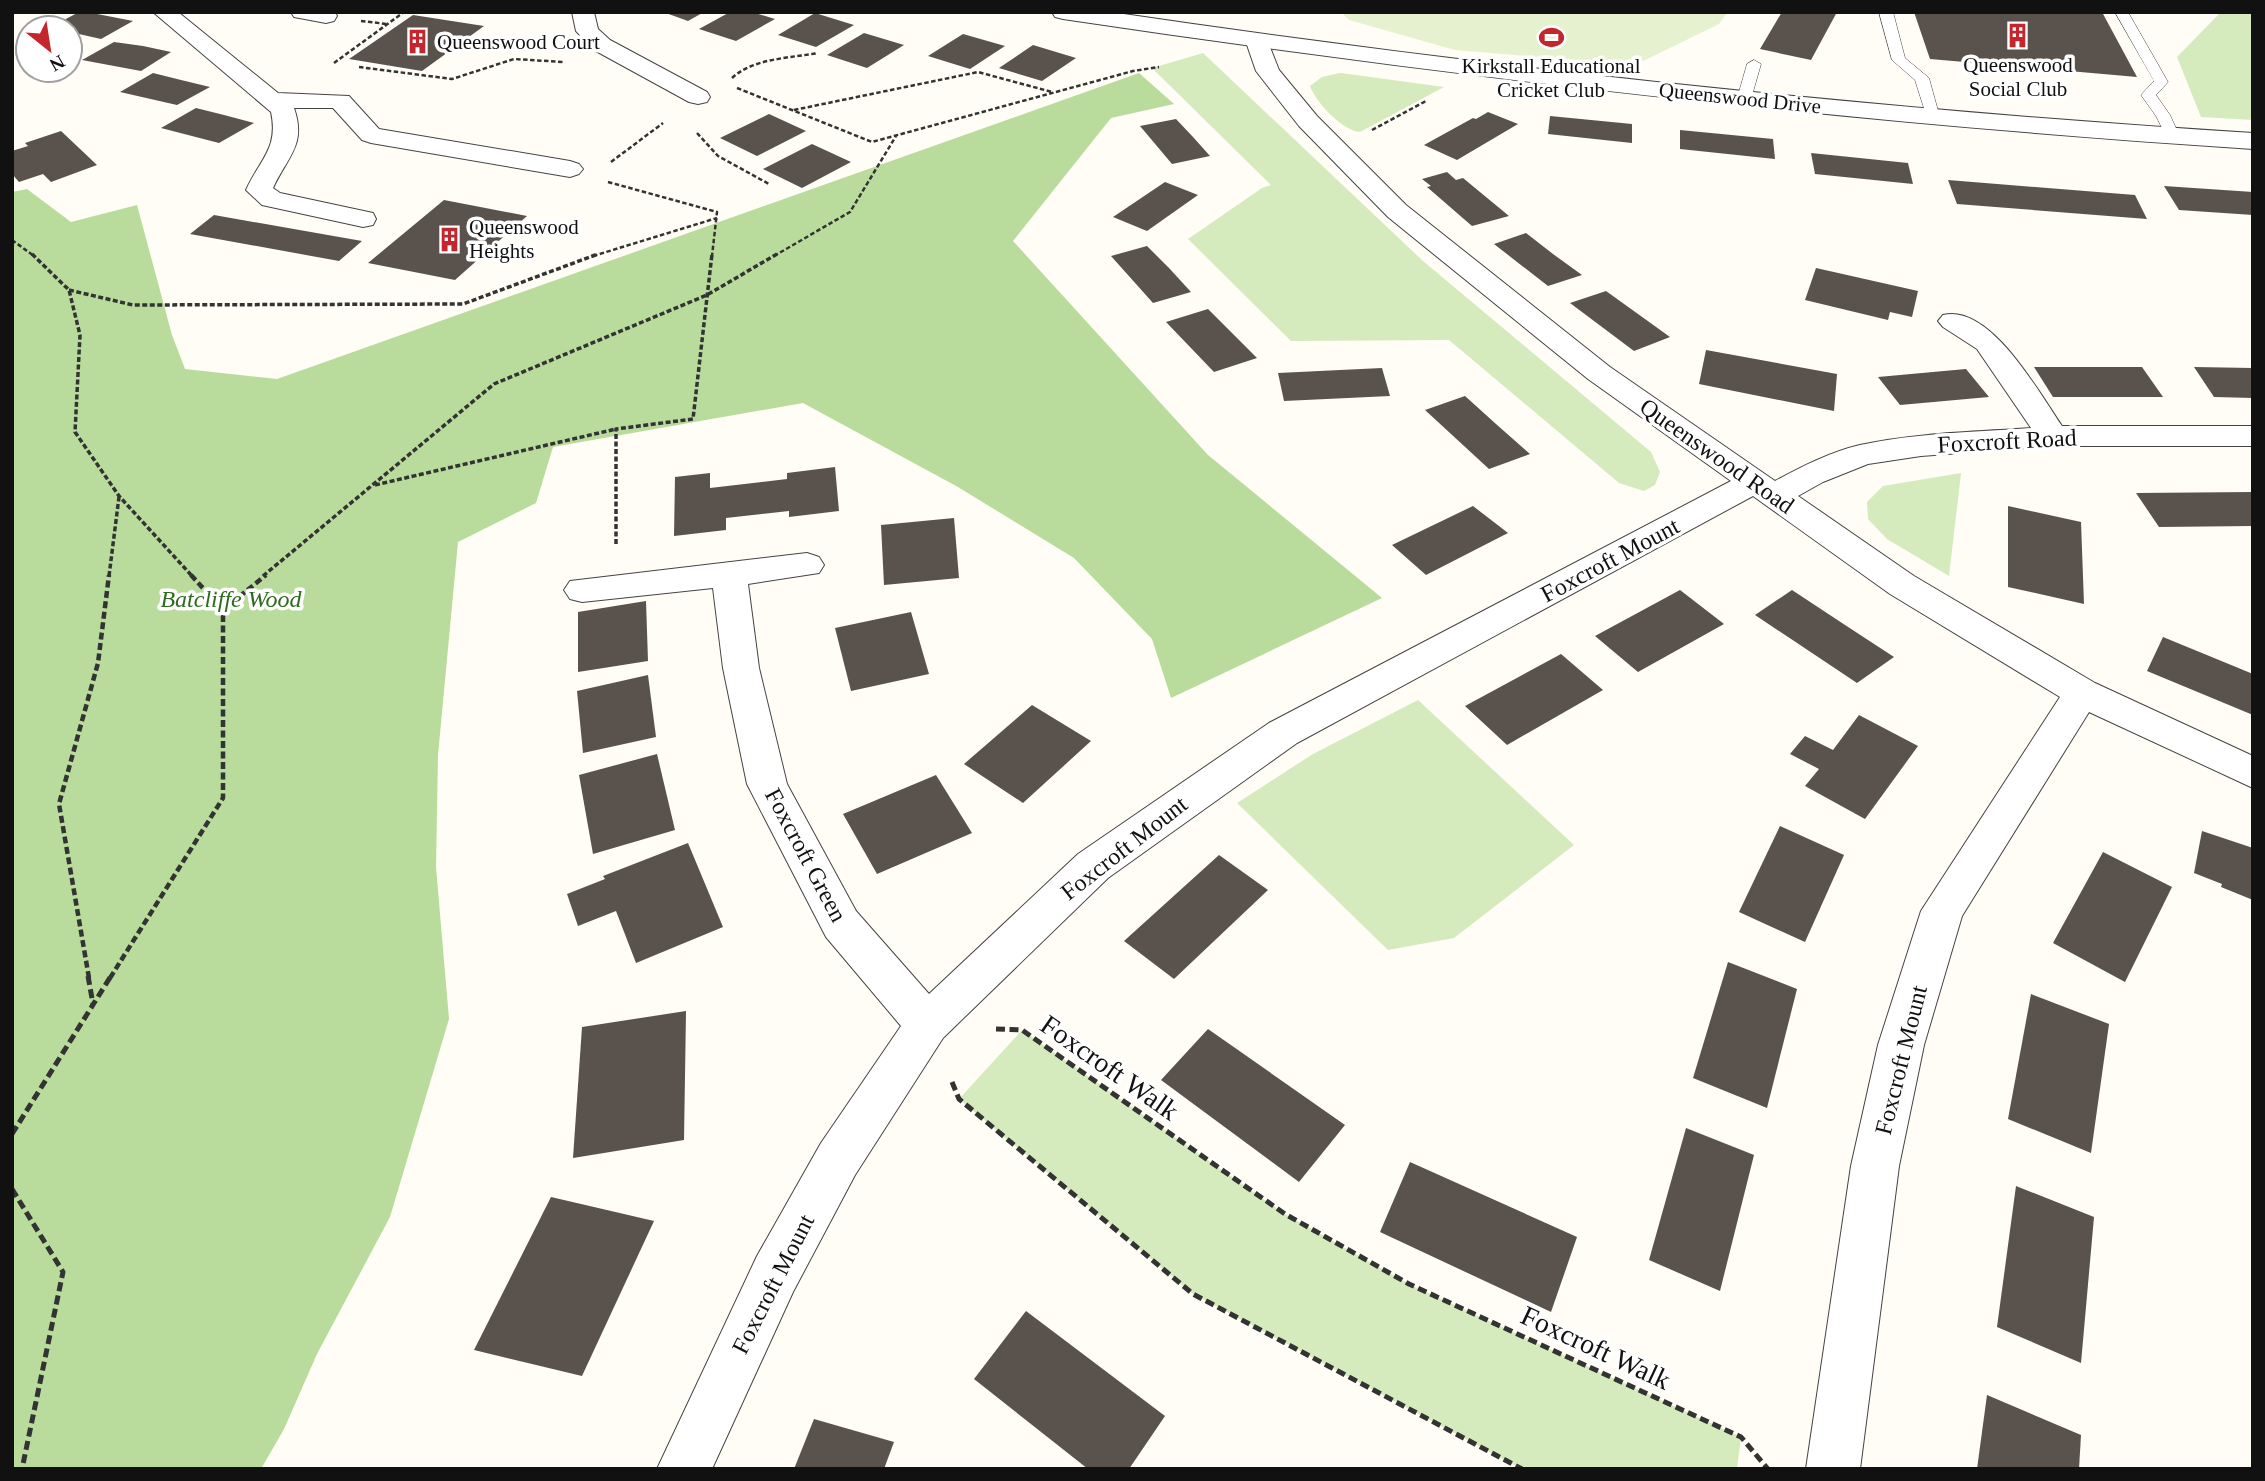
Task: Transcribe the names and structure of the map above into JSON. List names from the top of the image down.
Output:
{
  "streets": {
    "street": [
      "Queenswood Drive",
      "Foxcroft Road",
      "Queenswood Road",
      "Foxcroft Mount",
      "Foxcroft Green"
    ],
    "path": ["Foxcroft Walk"]
  },
  "crossings": [
    ["Queenswood Drive", "Queenswood Road"],
    ["Foxcroft Road", "Queenswood Road"],
    ["Foxcroft Road", "Foxcroft Mount"],
    ["Queenswood Road", "Foxcroft Mount"],
    ["Foxcroft Mount", "Foxcroft Green"],
    ["Foxcroft Mount", "Foxcroft Walk"],
    ["Foxcroft Green", "Foxcroft Walk"]
  ],
  "parks": ["Batcliffe Wood"],
  "places": {
    "building": ["Queenswood Social Club", "Queenswood Court", "Queenswood Heights"],
    "sports": ["Kirkstall Educational Cricket Club"]
  },
  "north": "bottom right"
}
